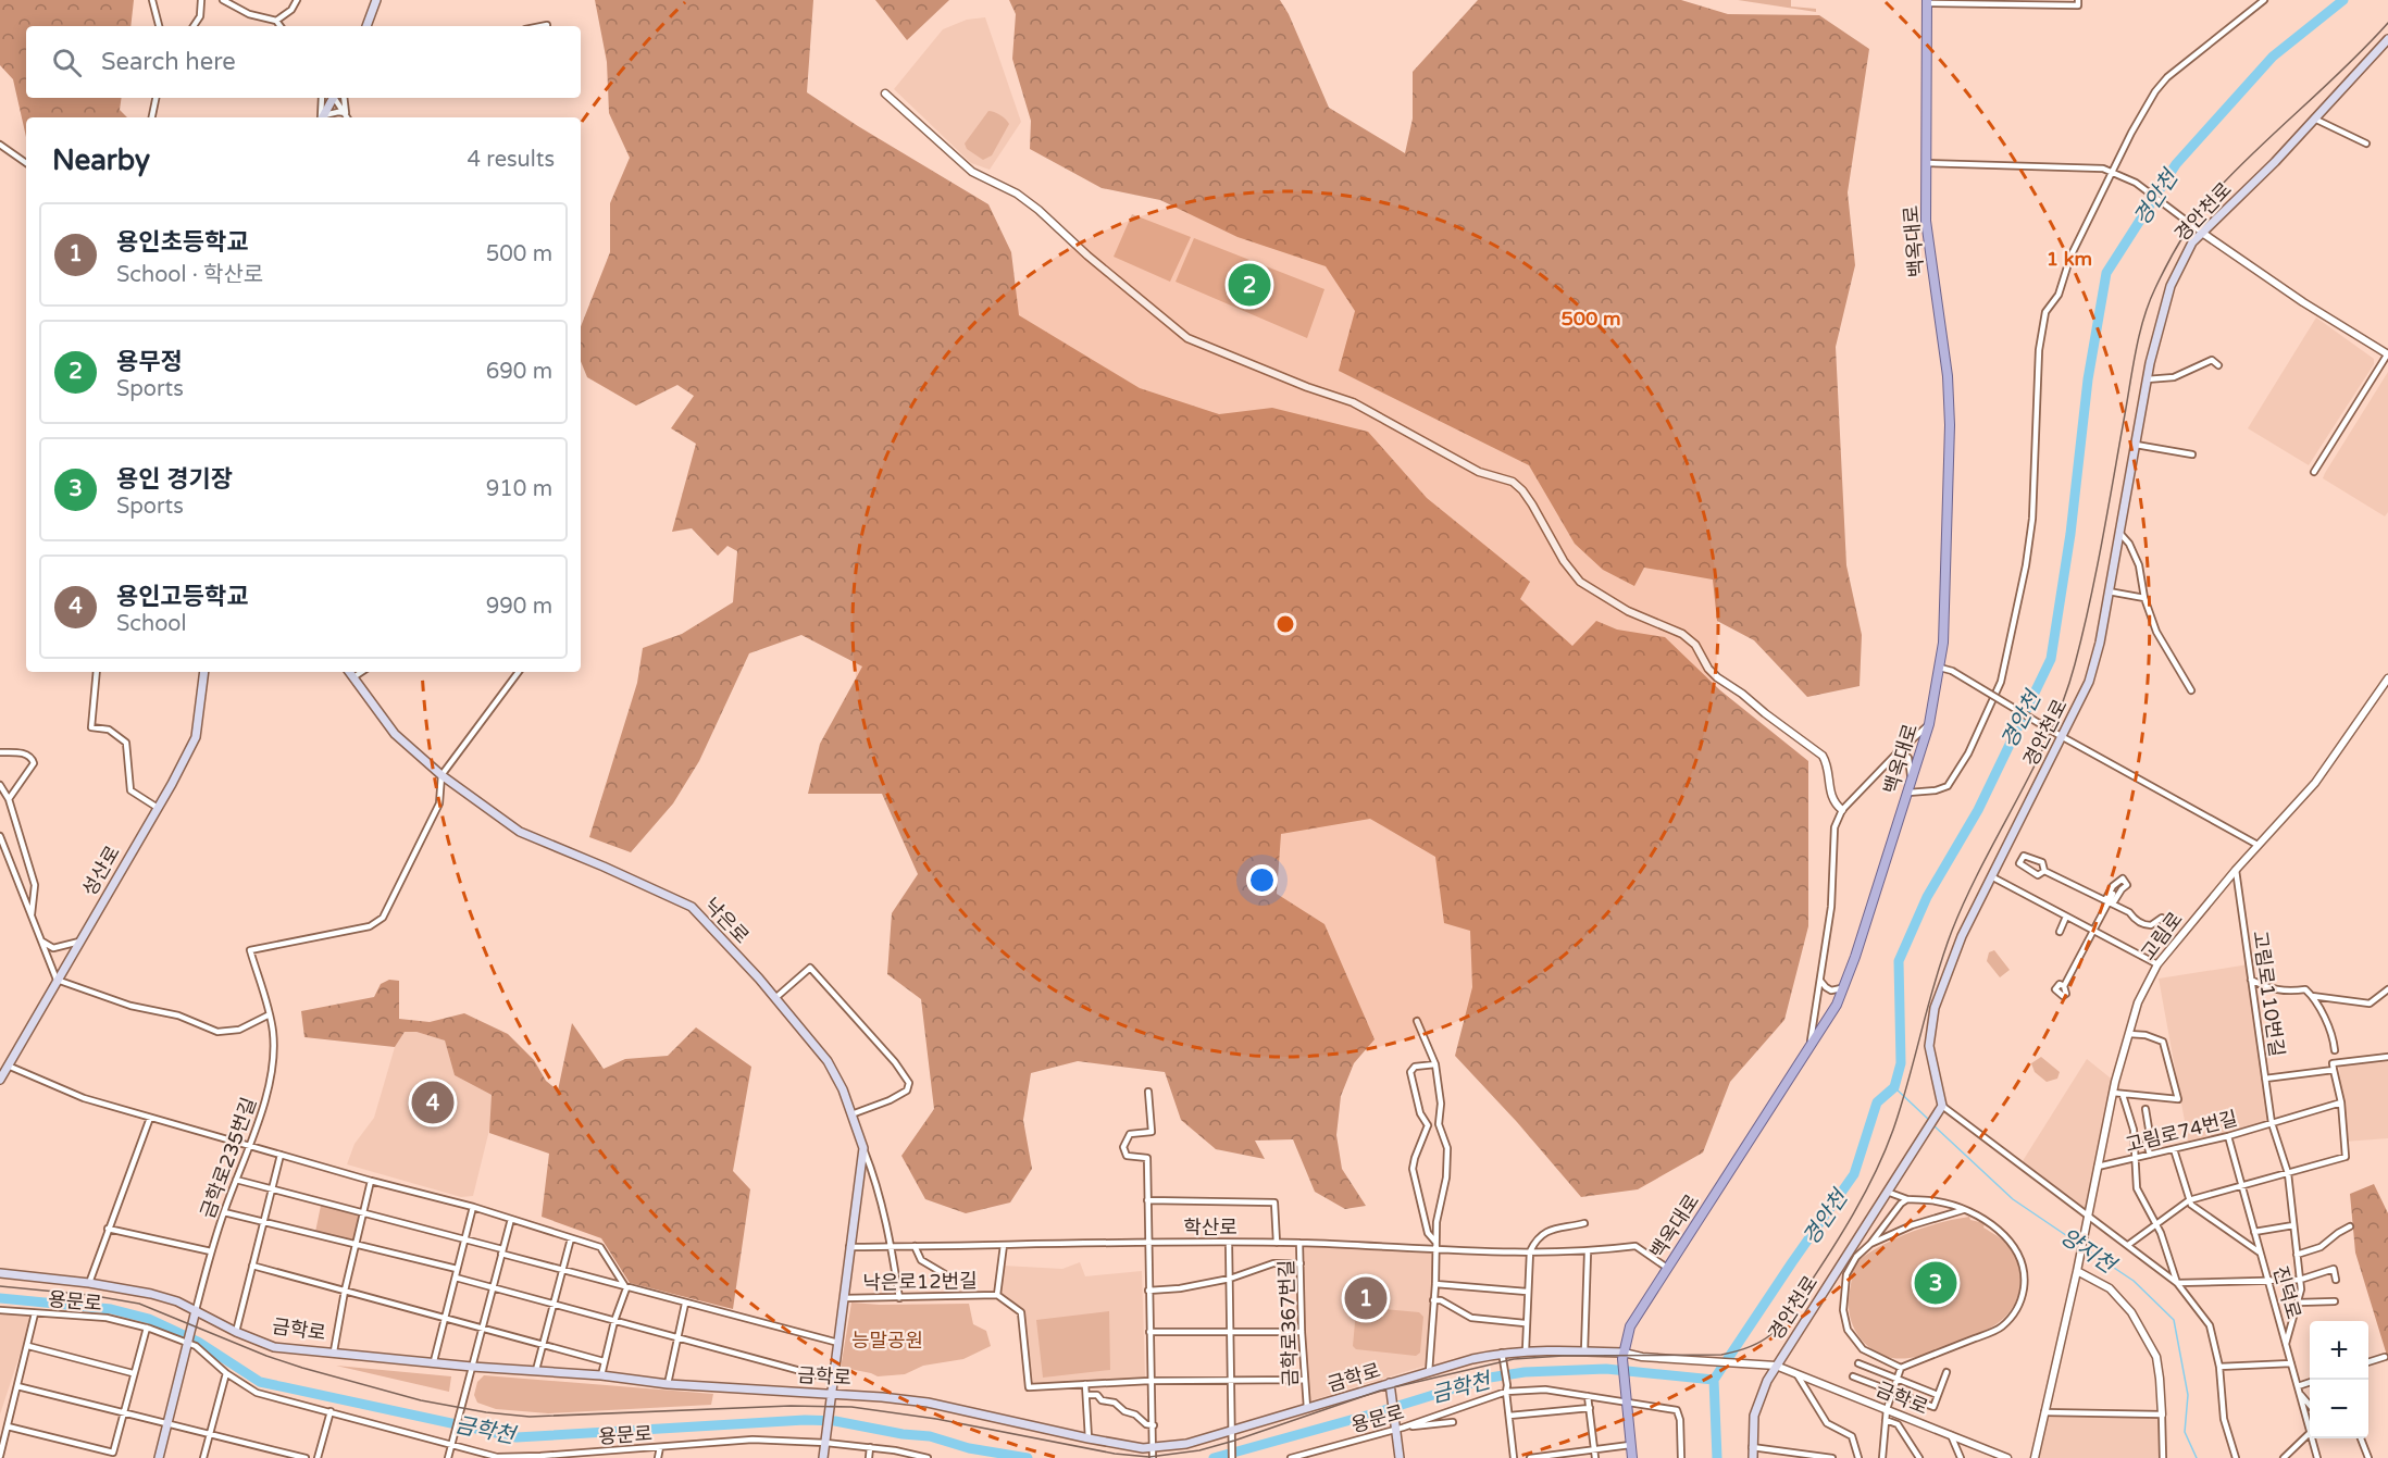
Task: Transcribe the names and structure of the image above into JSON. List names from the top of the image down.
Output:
{
  "streets": {
    "main road": [
      "경안천로",
      "백옥대로",
      "성산로",
      "낙은로",
      "금학로"
    ],
    "street": [
      "고림로",
      "고림로110번길",
      "고림로74번길",
      "금학로235번길",
      "학산로",
      "낙은로12번길",
      "진덕로",
      "용문로",
      "금학로367번길"
    ]
  },
  "crossings": [
    ["경안천로", "금학로"],
    ["백옥대로", "학산로"],
    ["백옥대로", "용문로"],
    ["백옥대로", "금학로"],
    ["낙은로", "금학로235번길"],
    ["낙은로", "학산로"],
    ["낙은로", "낙은로12번길"],
    ["낙은로", "용문로"],
    ["낙은로", "금학로"],
    ["고림로", "고림로110번길"],
    ["고림로", "고림로74번길"],
    ["고림로110번길", "고림로74번길"],
    ["고림로74번길", "진덕로"],
    ["금학로235번길", "금학로"],
    ["학산로", "금학로367번길"],
    ["금학로367번길", "금학로"]
  ],
  "water": ["경안천", "양지천", "금학천"],
  "parks": ["능말공원"],
  "page": {
    "search": "Search here",
    "heading": ["Nearby", "4 results"],
    "list": [
      {
        "mark": "1",
        "name": "용인초등학교",
        "note": "School · 학산로",
        "value": "500 m"
      },
      {
        "mark": "2",
        "name": "용무정",
        "note": "Sports",
        "value": "690 m"
      },
      {
        "mark": "3",
        "name": "용인 경기장",
        "note": "Sports",
        "value": "910 m"
      },
      {
        "mark": "4",
        "name": "용인고등학교",
        "note": "School",
        "value": "990 m"
      }
    ],
    "pins": [
      "2",
      "4",
      "3",
      "1"
    ],
    "map_buttons": ["+", "−"]
  },
  "rings": ["1 km", "500 m"]
}
